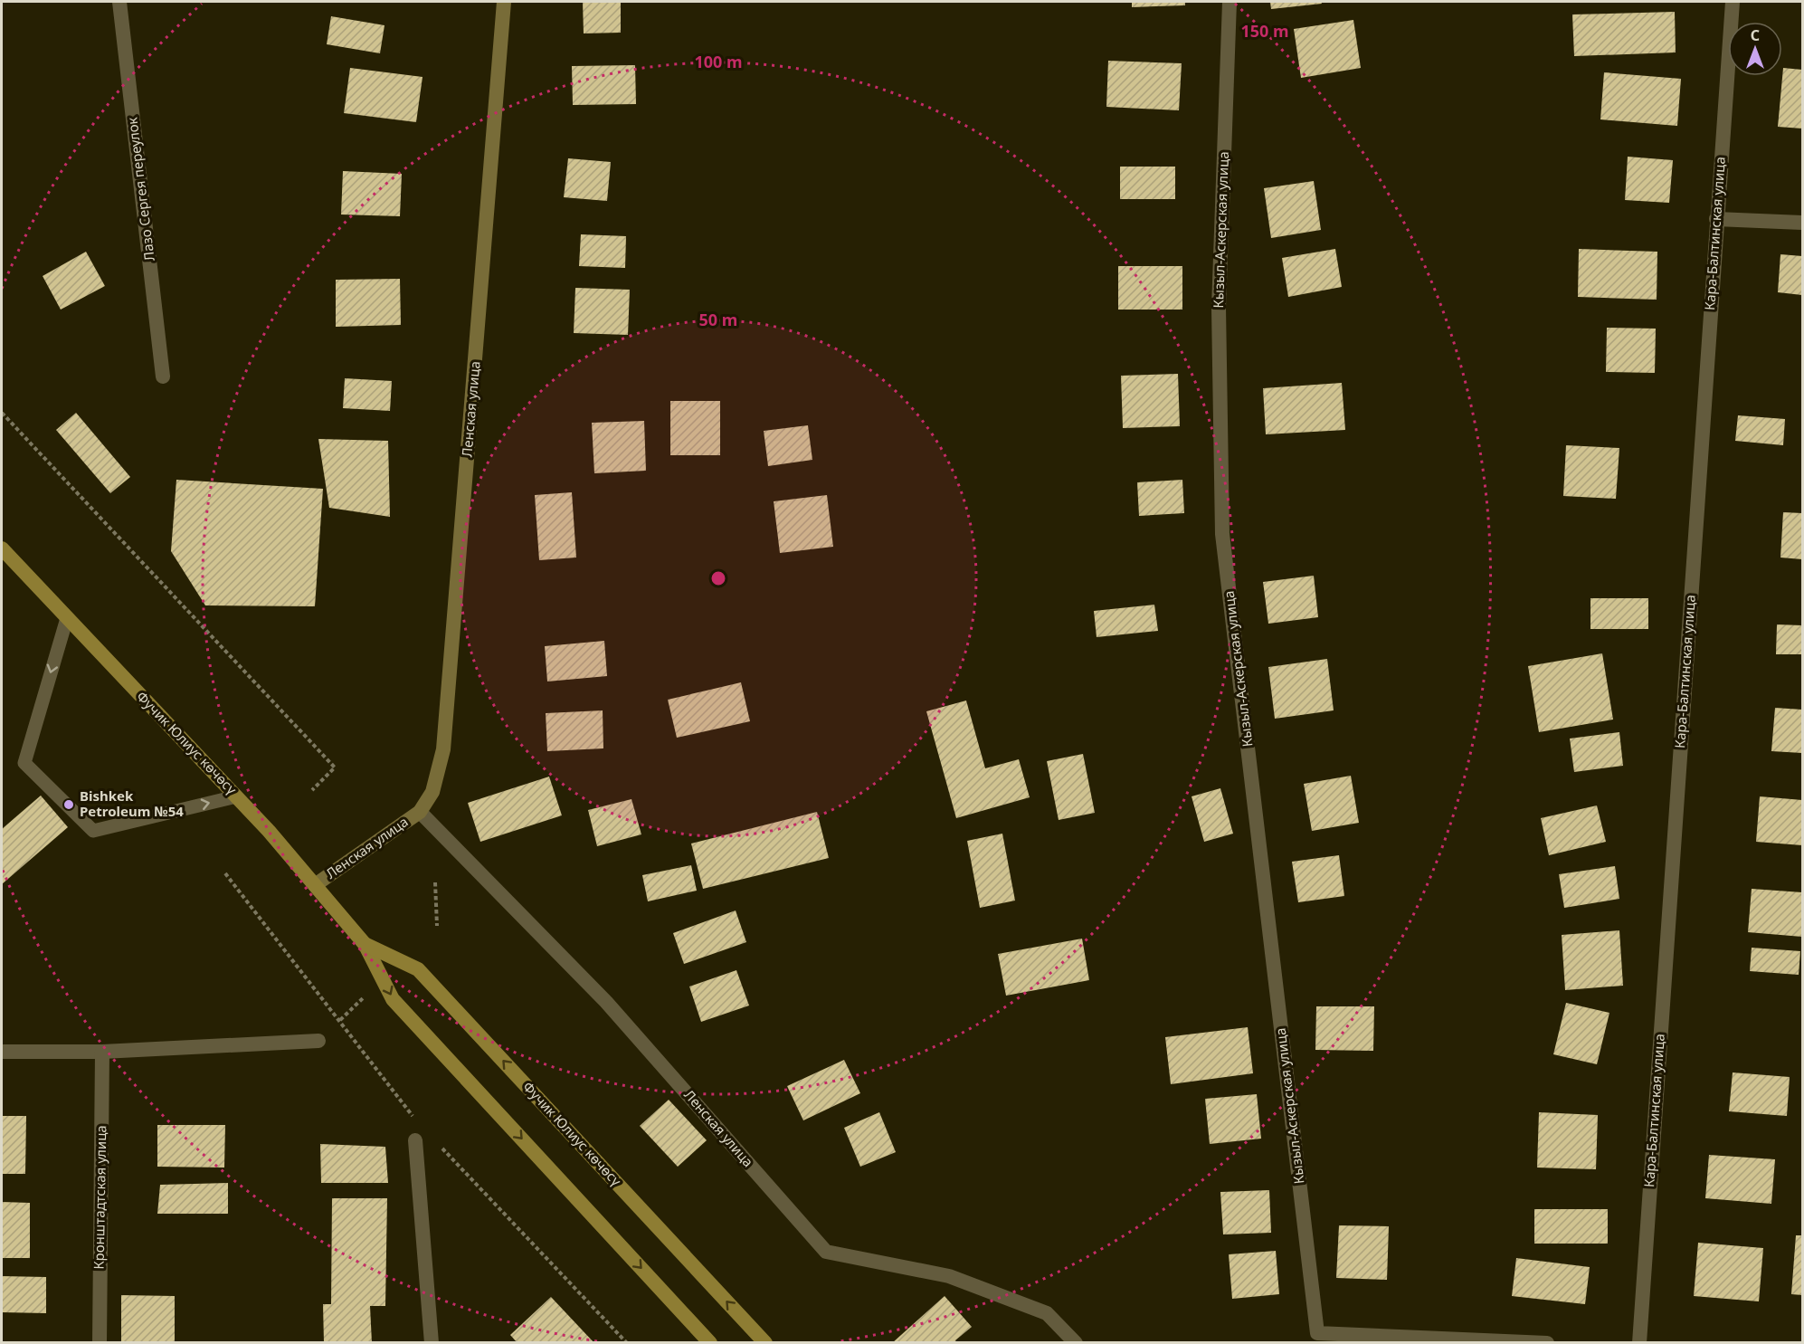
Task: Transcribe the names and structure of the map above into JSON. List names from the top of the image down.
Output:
{
  "streets": {
    "main road": ["Ленская улица", "Фучик Юлиус көчөсү"],
    "street": [
      "Лазо Сергея переулок",
      "Кызыл-Аскерская улица",
      "Кара-Балтинская улица",
      "Кронштадтская улица"
    ]
  },
  "crossings": [
    ["Ленская улица", "Фучик Юлиус көчөсү"]
  ],
  "places": ["Bishkek Petroleum №54"],
  "north": "top",
  "rings": ["150 m", "100 m", "50 m"]
}
